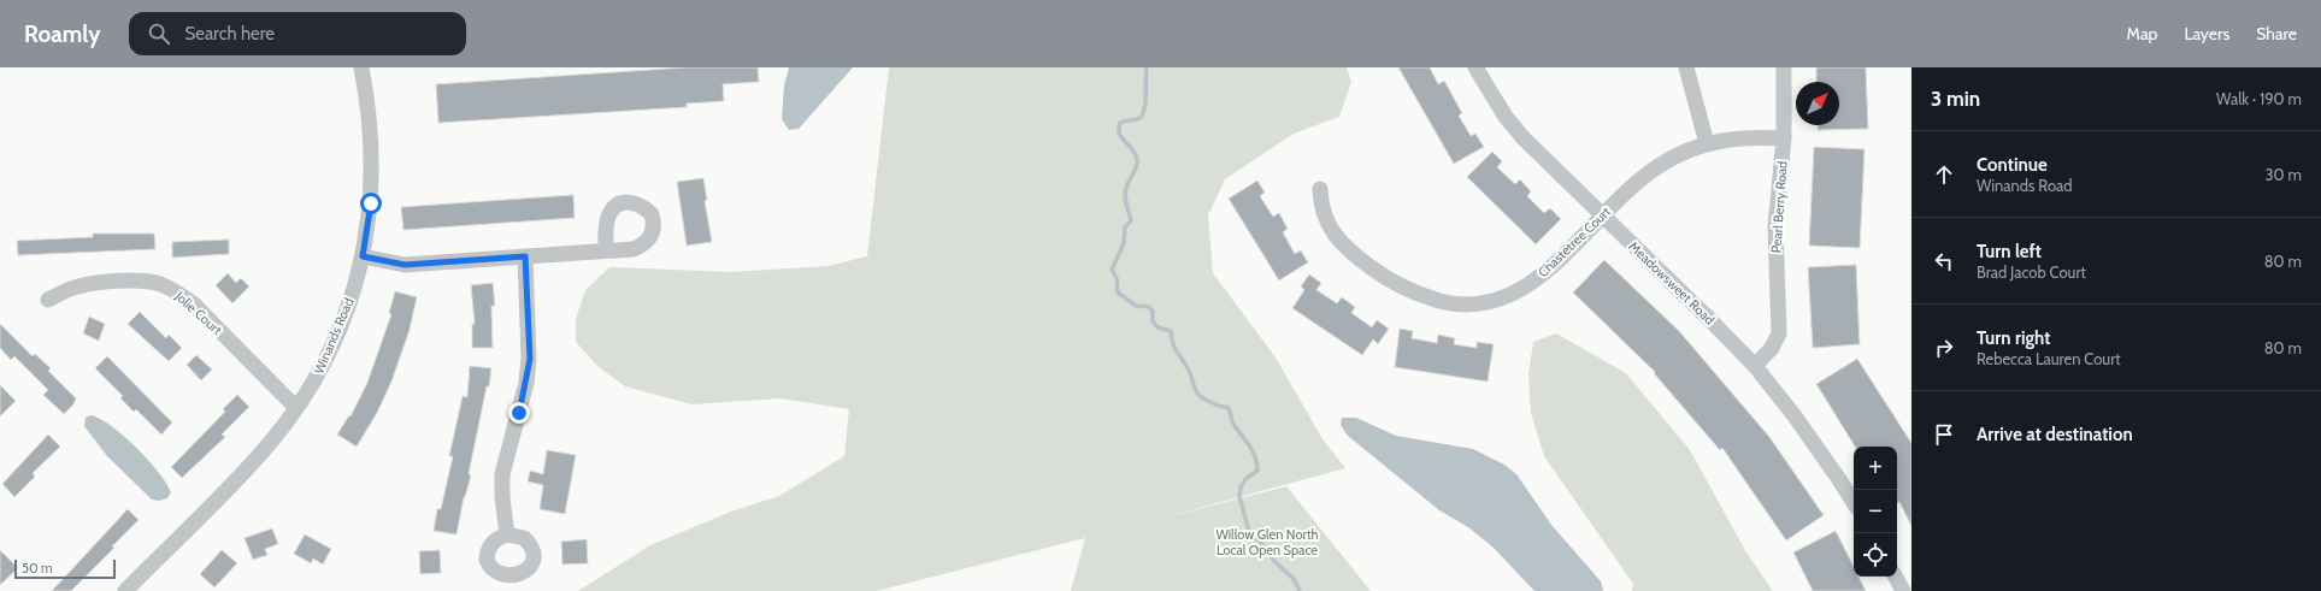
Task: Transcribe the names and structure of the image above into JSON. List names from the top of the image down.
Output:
{
  "streets": {
    "street": [
      "Pearl Berry Road",
      "Chastetree Court",
      "Meadowsweet Road",
      "Jolie Court",
      "Winands Road"
    ]
  },
  "crossings": [
    ["Pearl Berry Road", "Chastetree Court"],
    ["Pearl Berry Road", "Meadowsweet Road"],
    ["Chastetree Court", "Meadowsweet Road"],
    ["Jolie Court", "Winands Road"]
  ],
  "parks": ["Willow Glen North Local Open Space"],
  "scale_bar": "50 m",
  "north": "top right",
  "page": {
    "header": "Roamly",
    "search": "Search here",
    "nav": ["Map", "Layers", "Share"],
    "heading": ["3 min", "Walk · 190 m"],
    "list": [
      ["Continue", "Winands Road", "30 m"],
      ["Turn left", "Brad Jacob Court", "80 m"],
      ["Turn right", "Rebecca Lauren Court", "80 m"],
      "Arrive at destination"
    ],
    "map_buttons": ["+", "−"],
    "scale": "50 m"
  }
}
